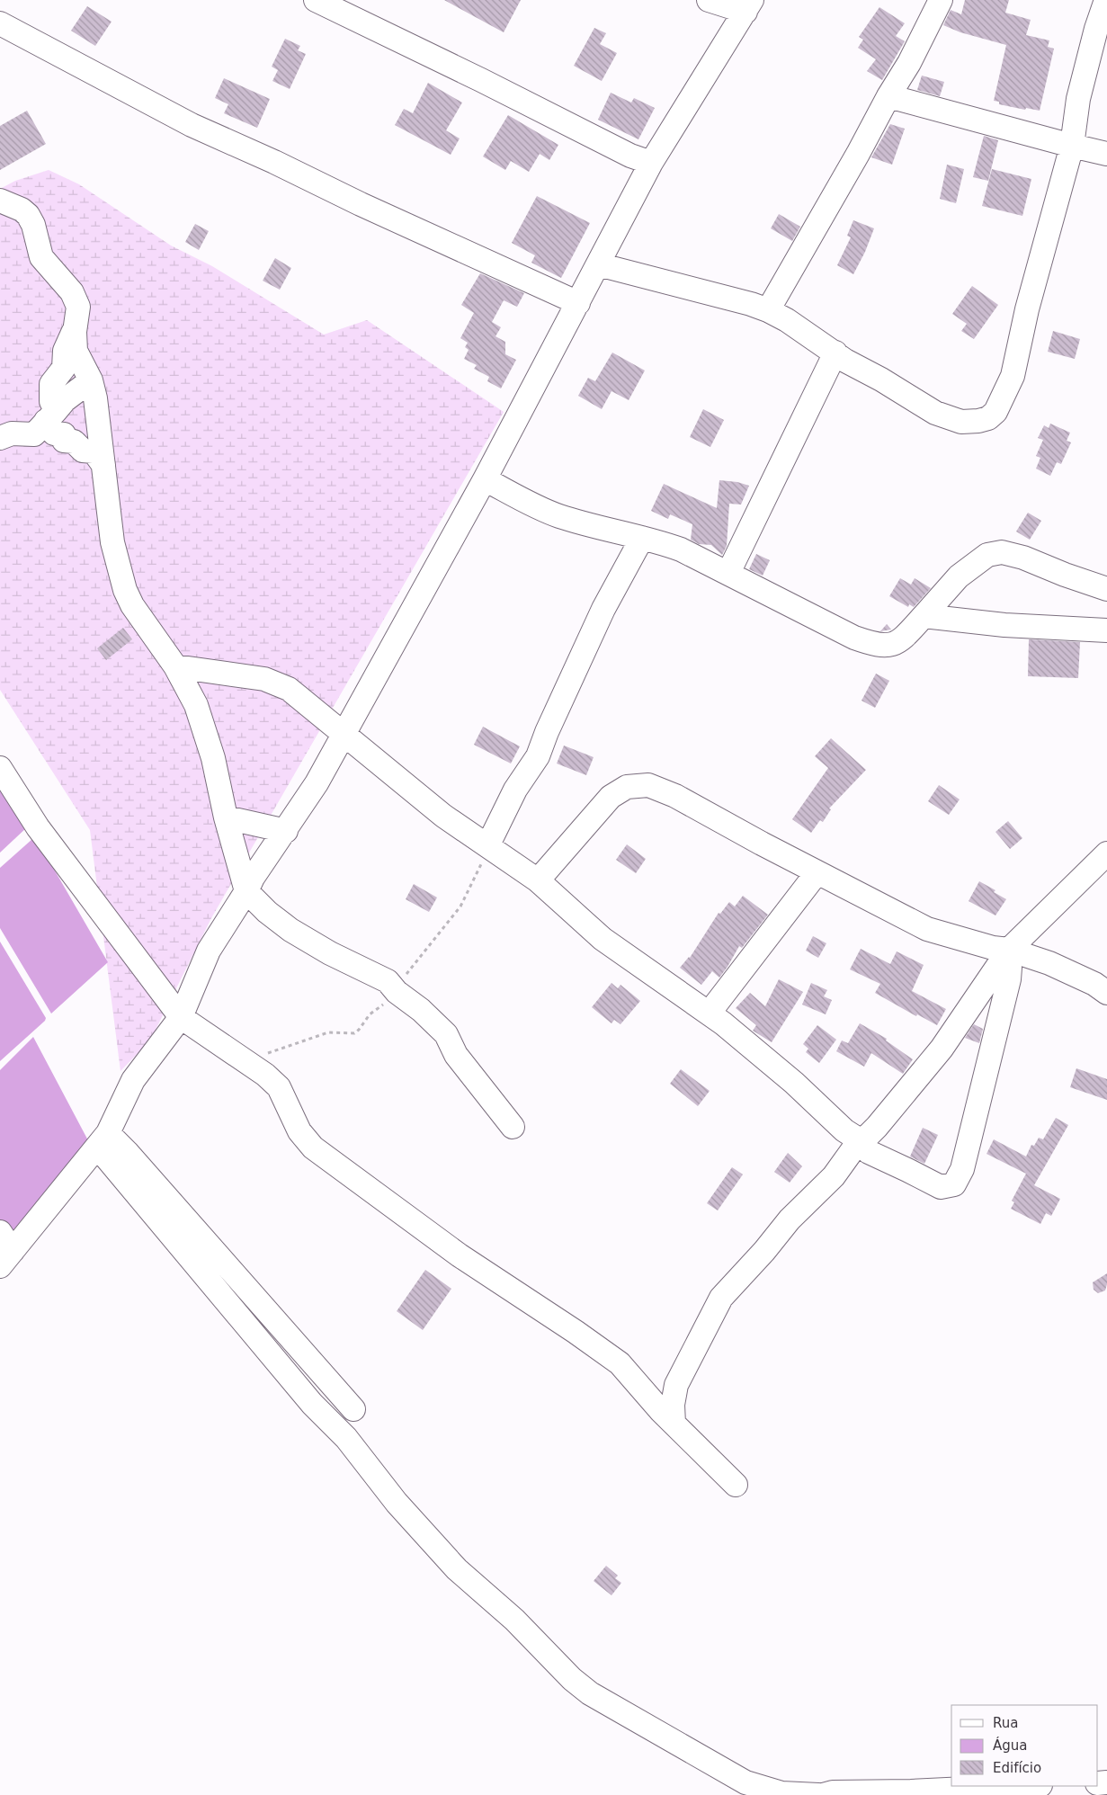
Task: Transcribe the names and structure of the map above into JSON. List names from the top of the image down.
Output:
{
  "legend": ["Rua", "Água", "Edifício"]
}
